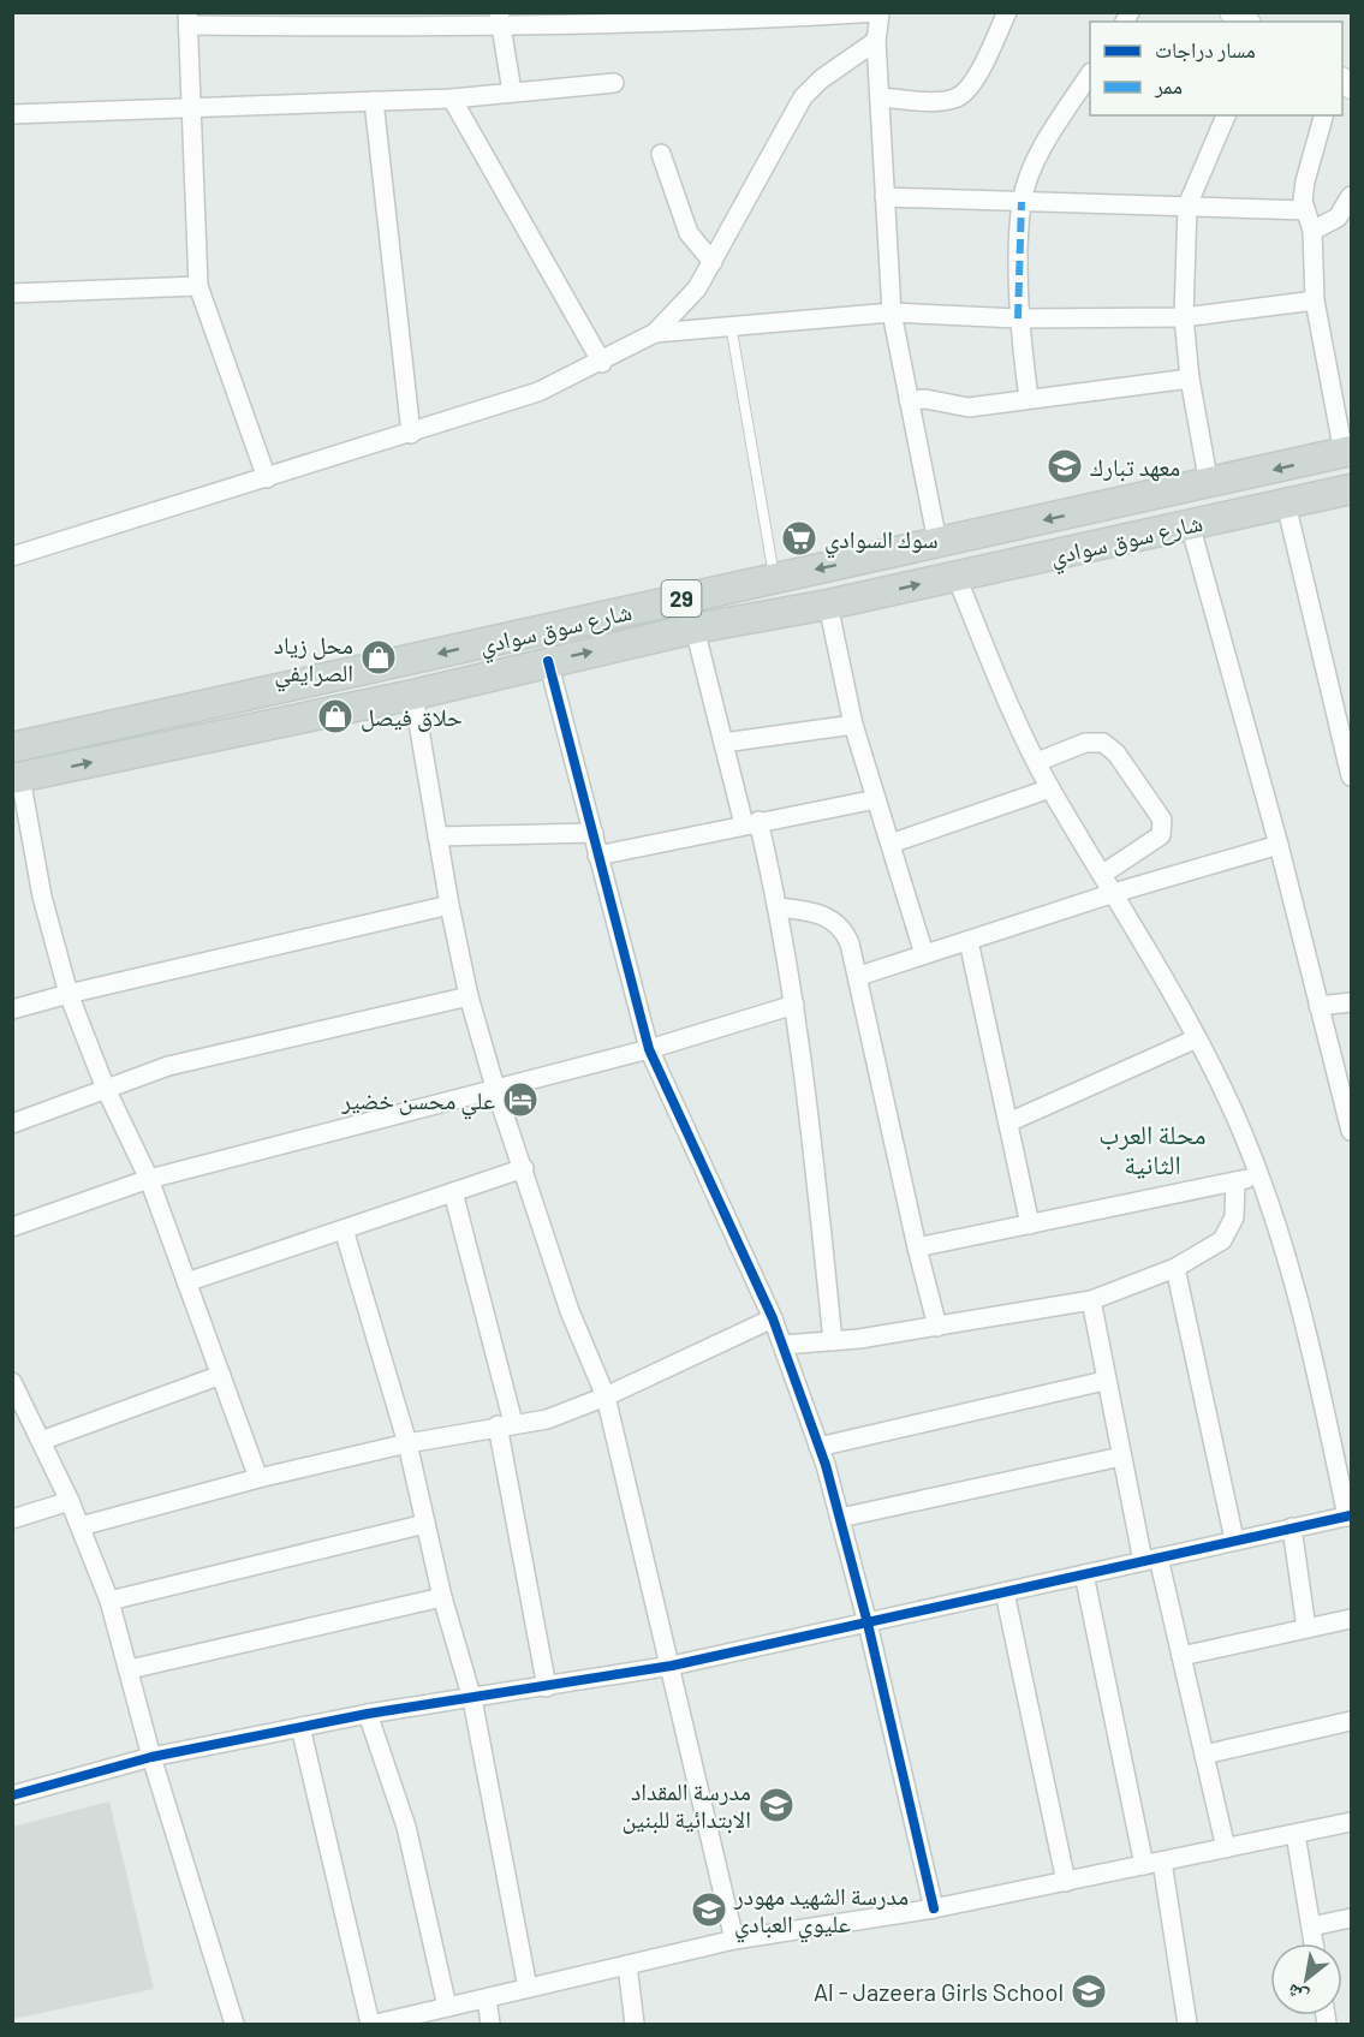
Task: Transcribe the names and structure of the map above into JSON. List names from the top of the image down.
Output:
{
  "streets": {
    "main road": ["شارع سوق سوادي", "29"]
  },
  "districts": ["محلة العرب الثانية"],
  "places": {
    "school or university": [
      "معهد تبارك",
      "مدرسة المقداد الابتدائية للبنين",
      "مدرسة الشهيد مهودر عليوي العبادي",
      "Al - Jazeera Girls School"
    ],
    "supermarket": ["سوك السوادي"],
    "shop": ["محل زياد الصرايفي", "حلاق فيصل"],
    "hotel": ["علي محسن خضير"]
  },
  "legend": ["مسار دراجات", "ممر"],
  "north": "bottom left"
}
